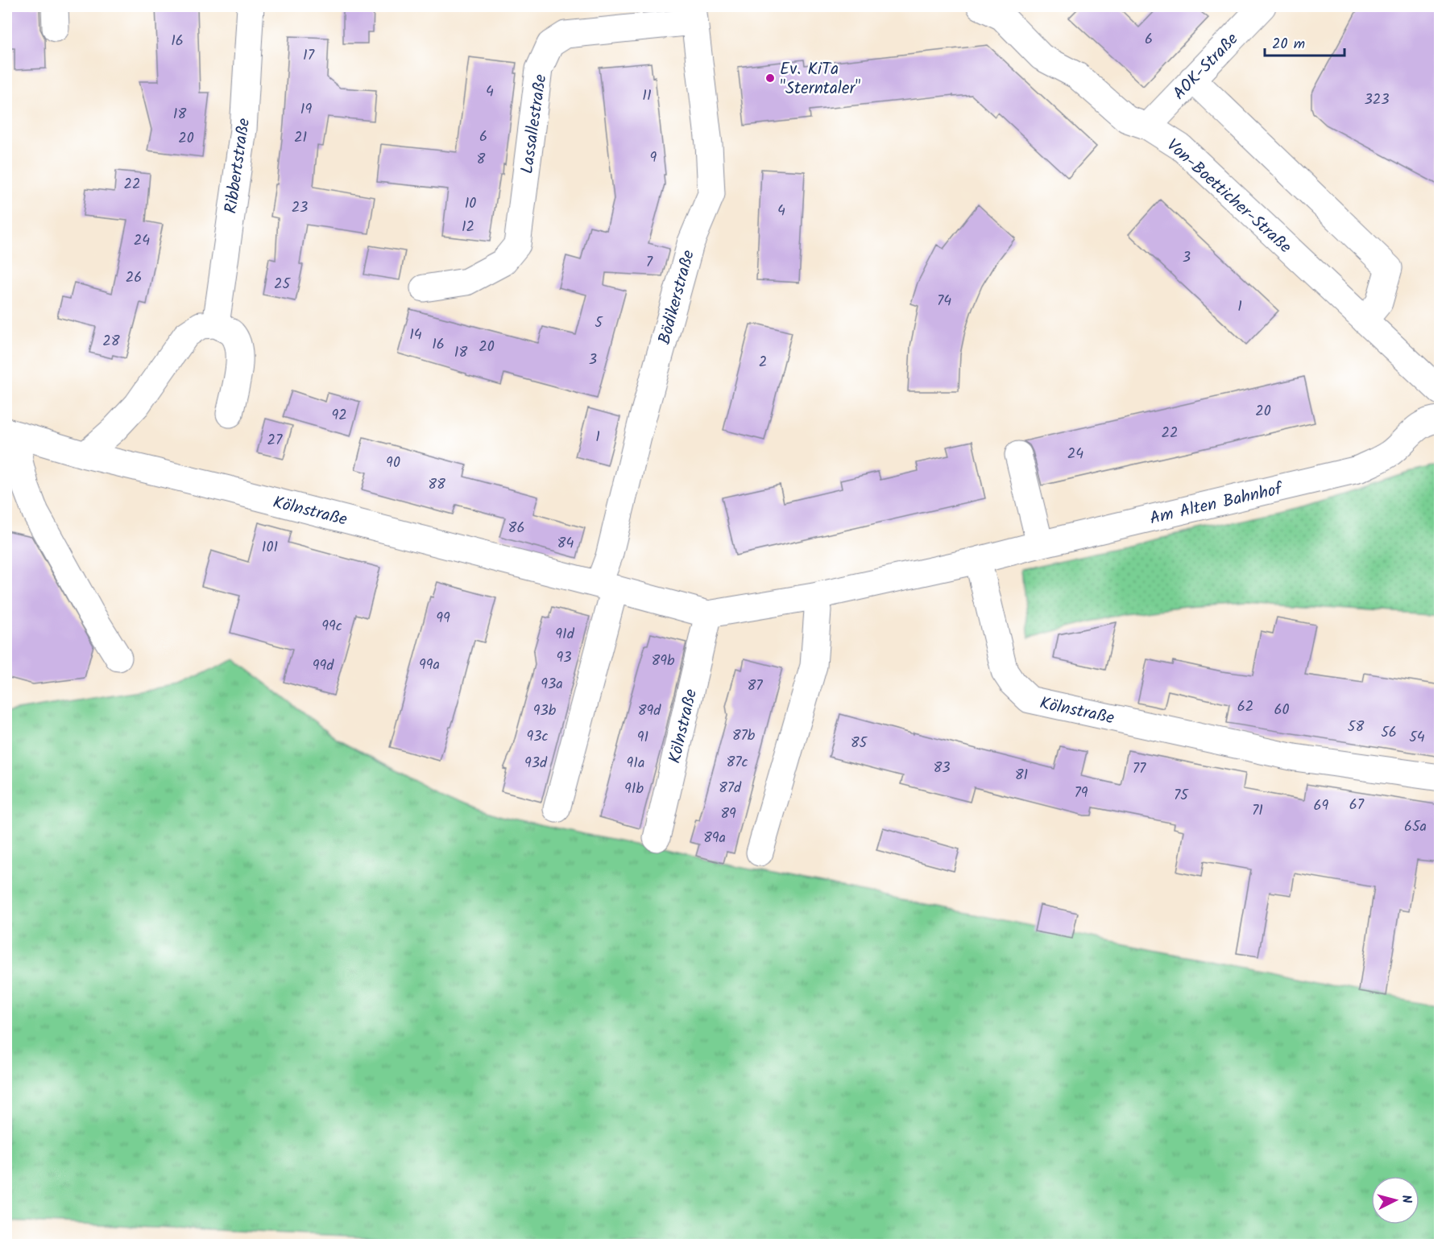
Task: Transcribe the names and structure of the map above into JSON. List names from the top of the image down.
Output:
{
  "streets": {
    "street": [
      "AOK-Straße",
      "Lassallestraße",
      "Ribbertstraße",
      "Von-Boetticher-Straße",
      "Bödikerstraße",
      "Am Alten Bahnhof",
      "Kölnstraße"
    ]
  },
  "crossings": [
    ["AOK-Straße", "Von-Boetticher-Straße"],
    ["Lassallestraße", "Bödikerstraße"],
    ["Bödikerstraße", "Kölnstraße"],
    ["Am Alten Bahnhof", "Kölnstraße"]
  ],
  "places": ["Ev. KiTa \"Sterntaler\""],
  "house_numbers": [
    "6",
    "16",
    "17",
    "4",
    "11",
    "323",
    "19",
    "18",
    "6",
    "21",
    "20",
    "9",
    "8",
    "22",
    "10",
    "23",
    "4",
    "12",
    "24",
    "3",
    "7",
    "26",
    "25",
    "74",
    "1",
    "5",
    "14",
    "28",
    "16",
    "20",
    "18",
    "3",
    "2",
    "20",
    "92",
    "22",
    "1",
    "27",
    "24",
    "90",
    "88",
    "86",
    "84",
    "101",
    "99",
    "99c",
    "91d",
    "93",
    "89b",
    "99a",
    "99d",
    "93a",
    "87",
    "62",
    "60",
    "93b",
    "89d",
    "58",
    "56",
    "87b",
    "93c",
    "91",
    "54",
    "85",
    "87c",
    "93d",
    "91a",
    "83",
    "77",
    "81",
    "87d",
    "91b",
    "79",
    "75",
    "67",
    "69",
    "71",
    "89",
    "65a",
    "89a"
  ],
  "scale_bar": "20 m",
  "north": "right"
}
